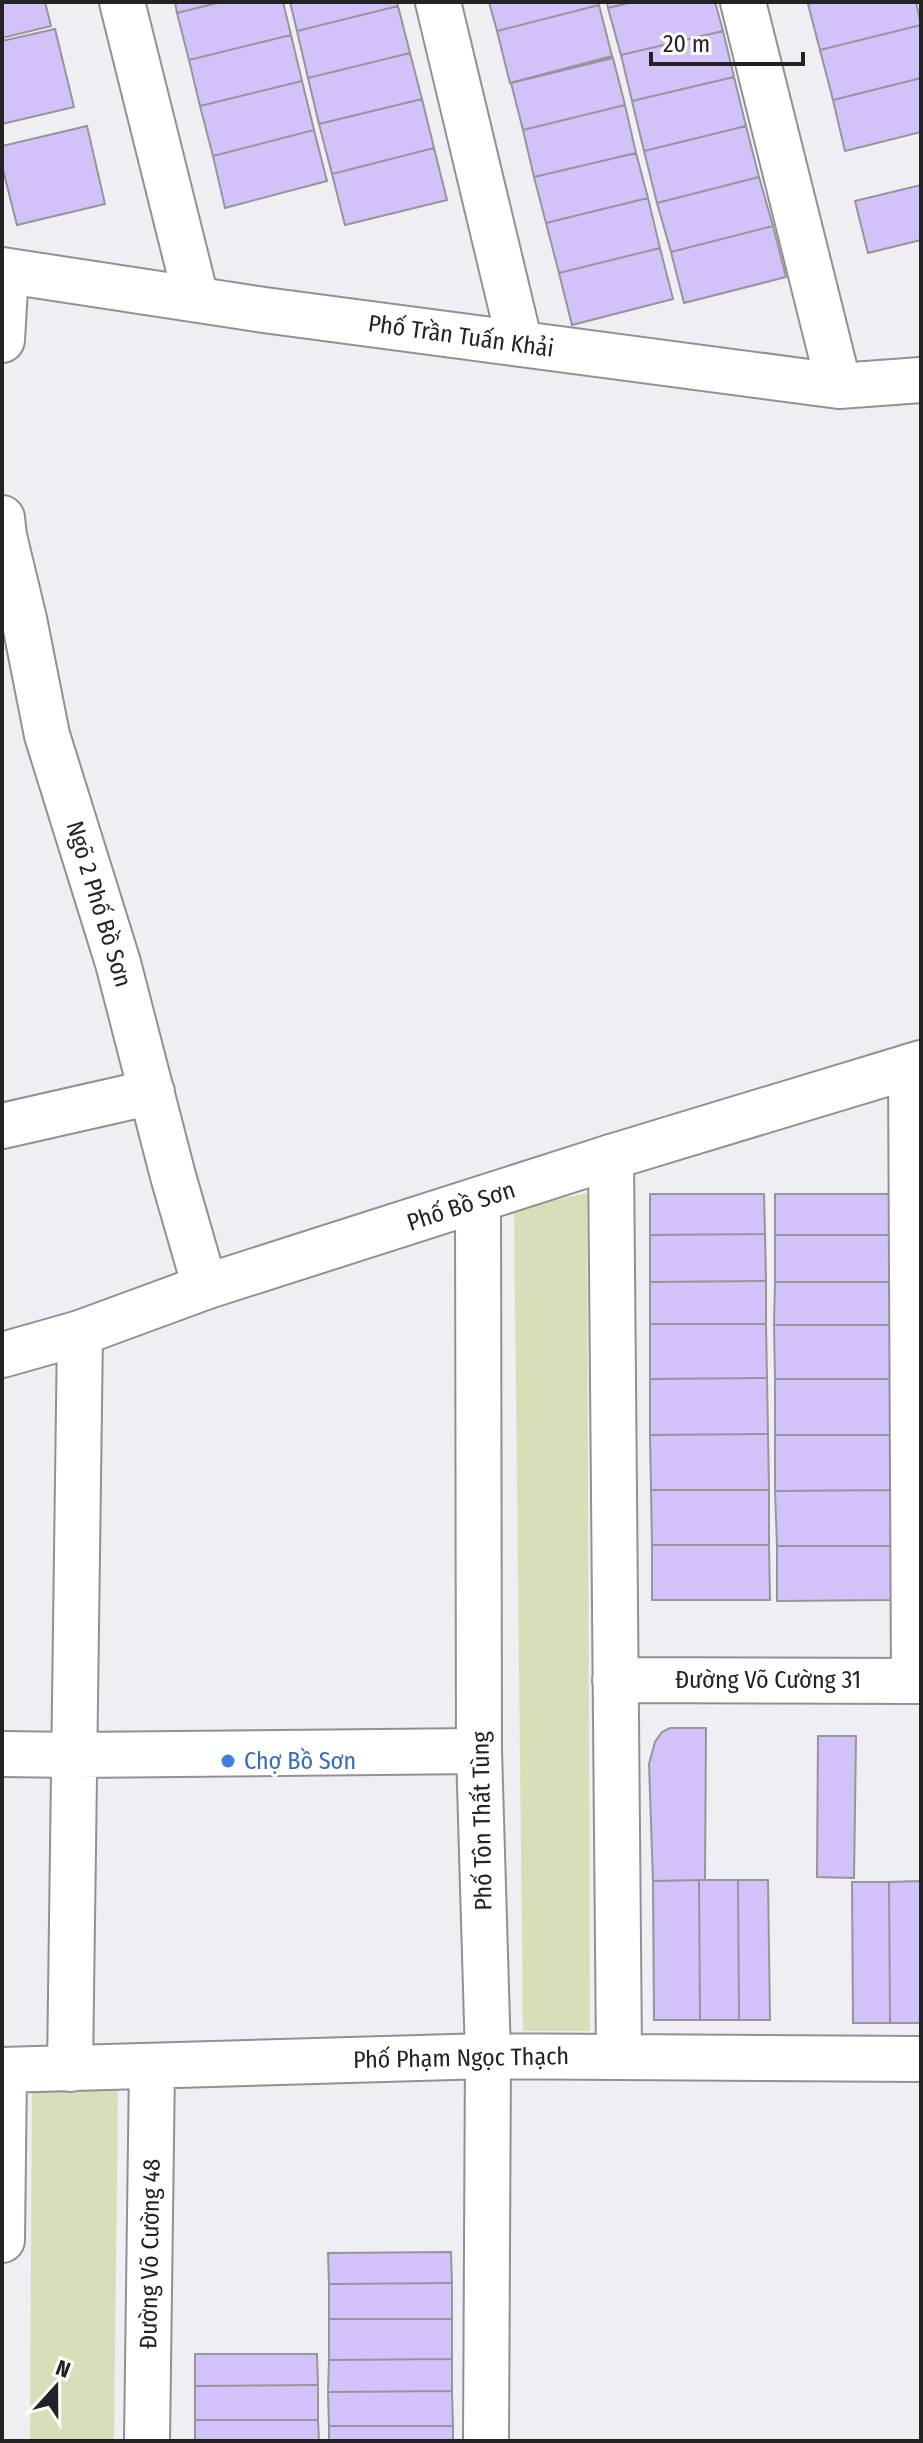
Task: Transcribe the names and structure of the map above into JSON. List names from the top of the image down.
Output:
{
  "streets": {
    "street": [
      "Phố Trần Tuấn Khải",
      "Ngõ 2 Phố Bồ Sơn",
      "Phố Bồ Sơn",
      "Đường Võ Cường 31",
      "Phố Tôn Thất Tùng",
      "Phố Phạm Ngọc Thạch",
      "Đường Võ Cường 48"
    ]
  },
  "crossings": [
    ["Ngõ 2 Phố Bồ Sơn", "Phố Bồ Sơn"],
    ["Phố Bồ Sơn", "Phố Tôn Thất Tùng"],
    ["Phố Tôn Thất Tùng", "Phố Phạm Ngọc Thạch"],
    ["Phố Phạm Ngọc Thạch", "Đường Võ Cường 48"]
  ],
  "places": ["Chợ Bồ Sơn"],
  "scale_bar": "20 m",
  "north": "top"
}
